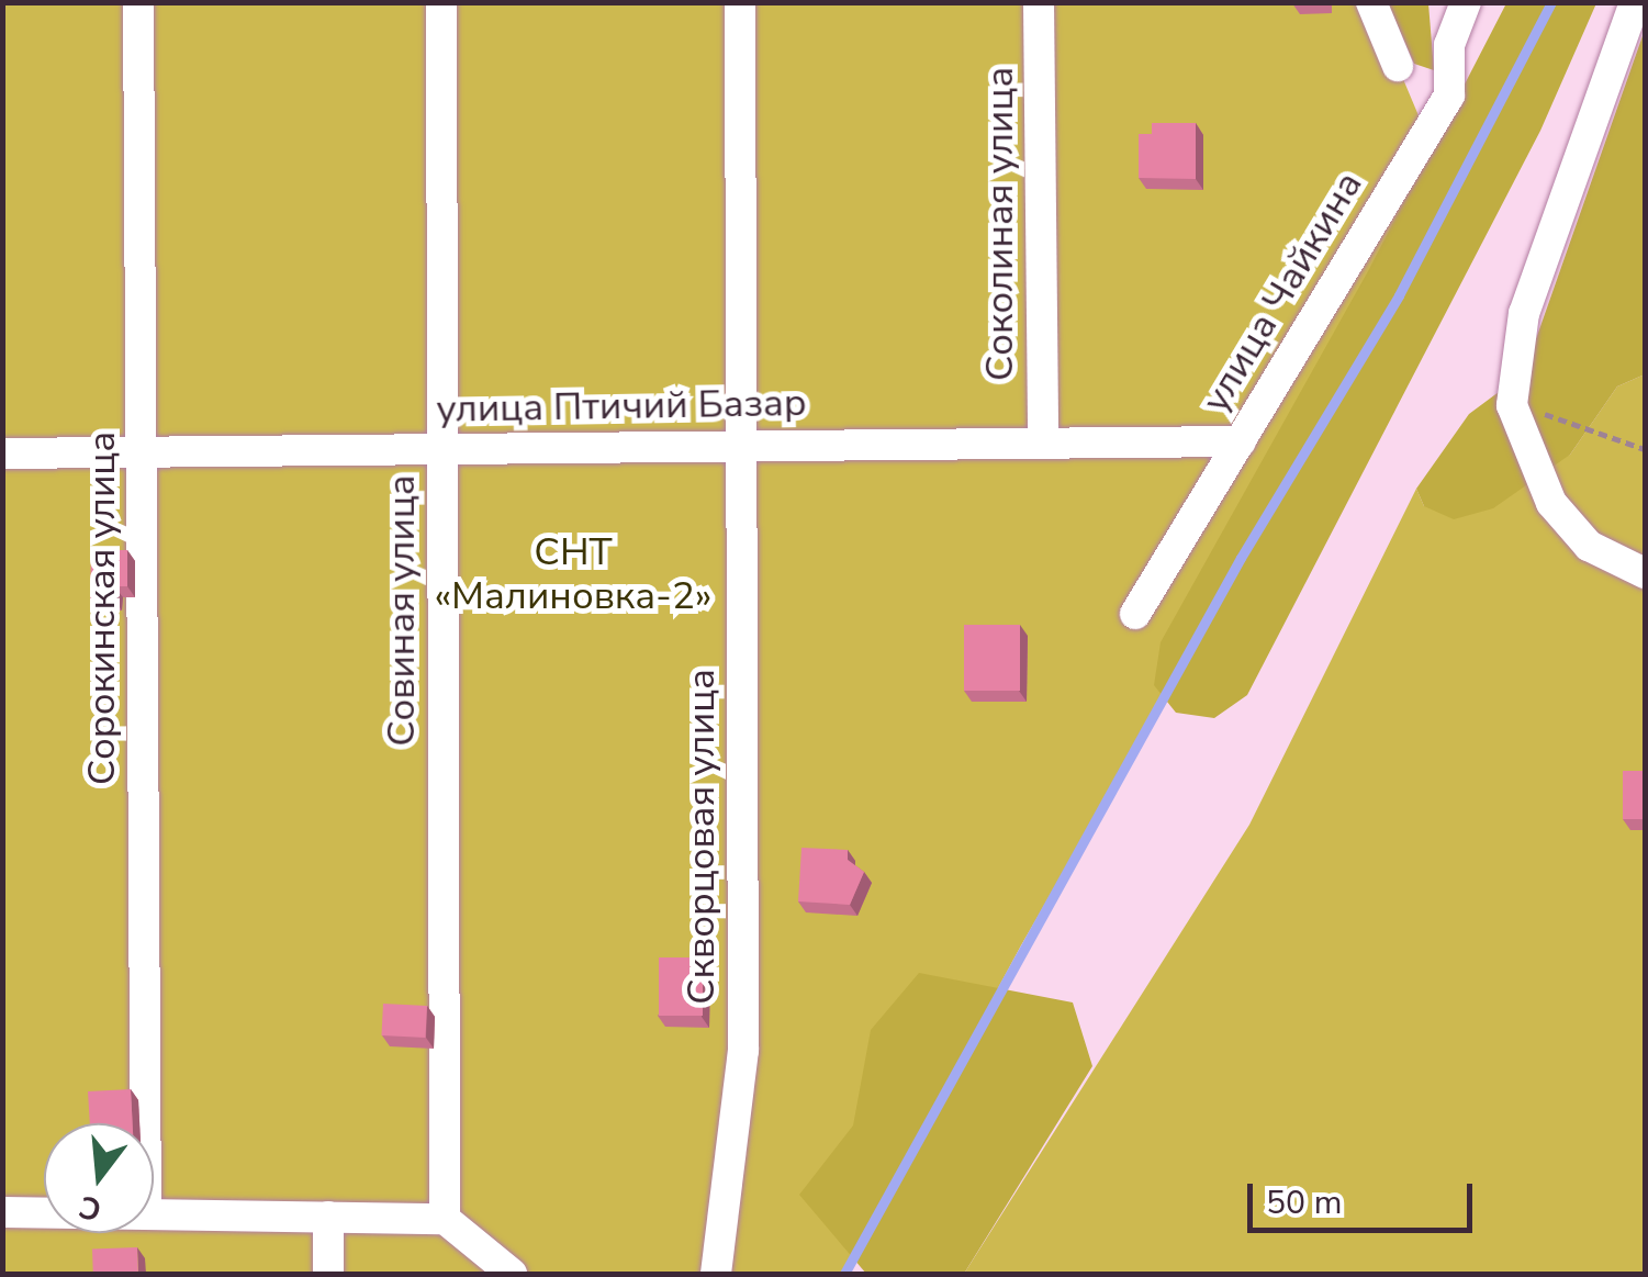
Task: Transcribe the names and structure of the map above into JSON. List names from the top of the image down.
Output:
{
  "streets": {
    "street": [
      "Соколиная улица",
      "улица Чайкина",
      "улица Птичий Базар",
      "Сорокинская улица",
      "Совиная улица",
      "Скворцовая улица"
    ]
  },
  "crossings": [
    ["Соколиная улица", "улица Птичий Базар"],
    ["улица Чайкина", "улица Птичий Базар"],
    ["улица Птичий Базар", "Сорокинская улица"],
    ["улица Птичий Базар", "Совиная улица"],
    ["улица Птичий Базар", "Скворцовая улица"]
  ],
  "parks": ["СНТ «Малиновка-2»"],
  "scale_bar": "50 m",
  "north": "bottom"
}
